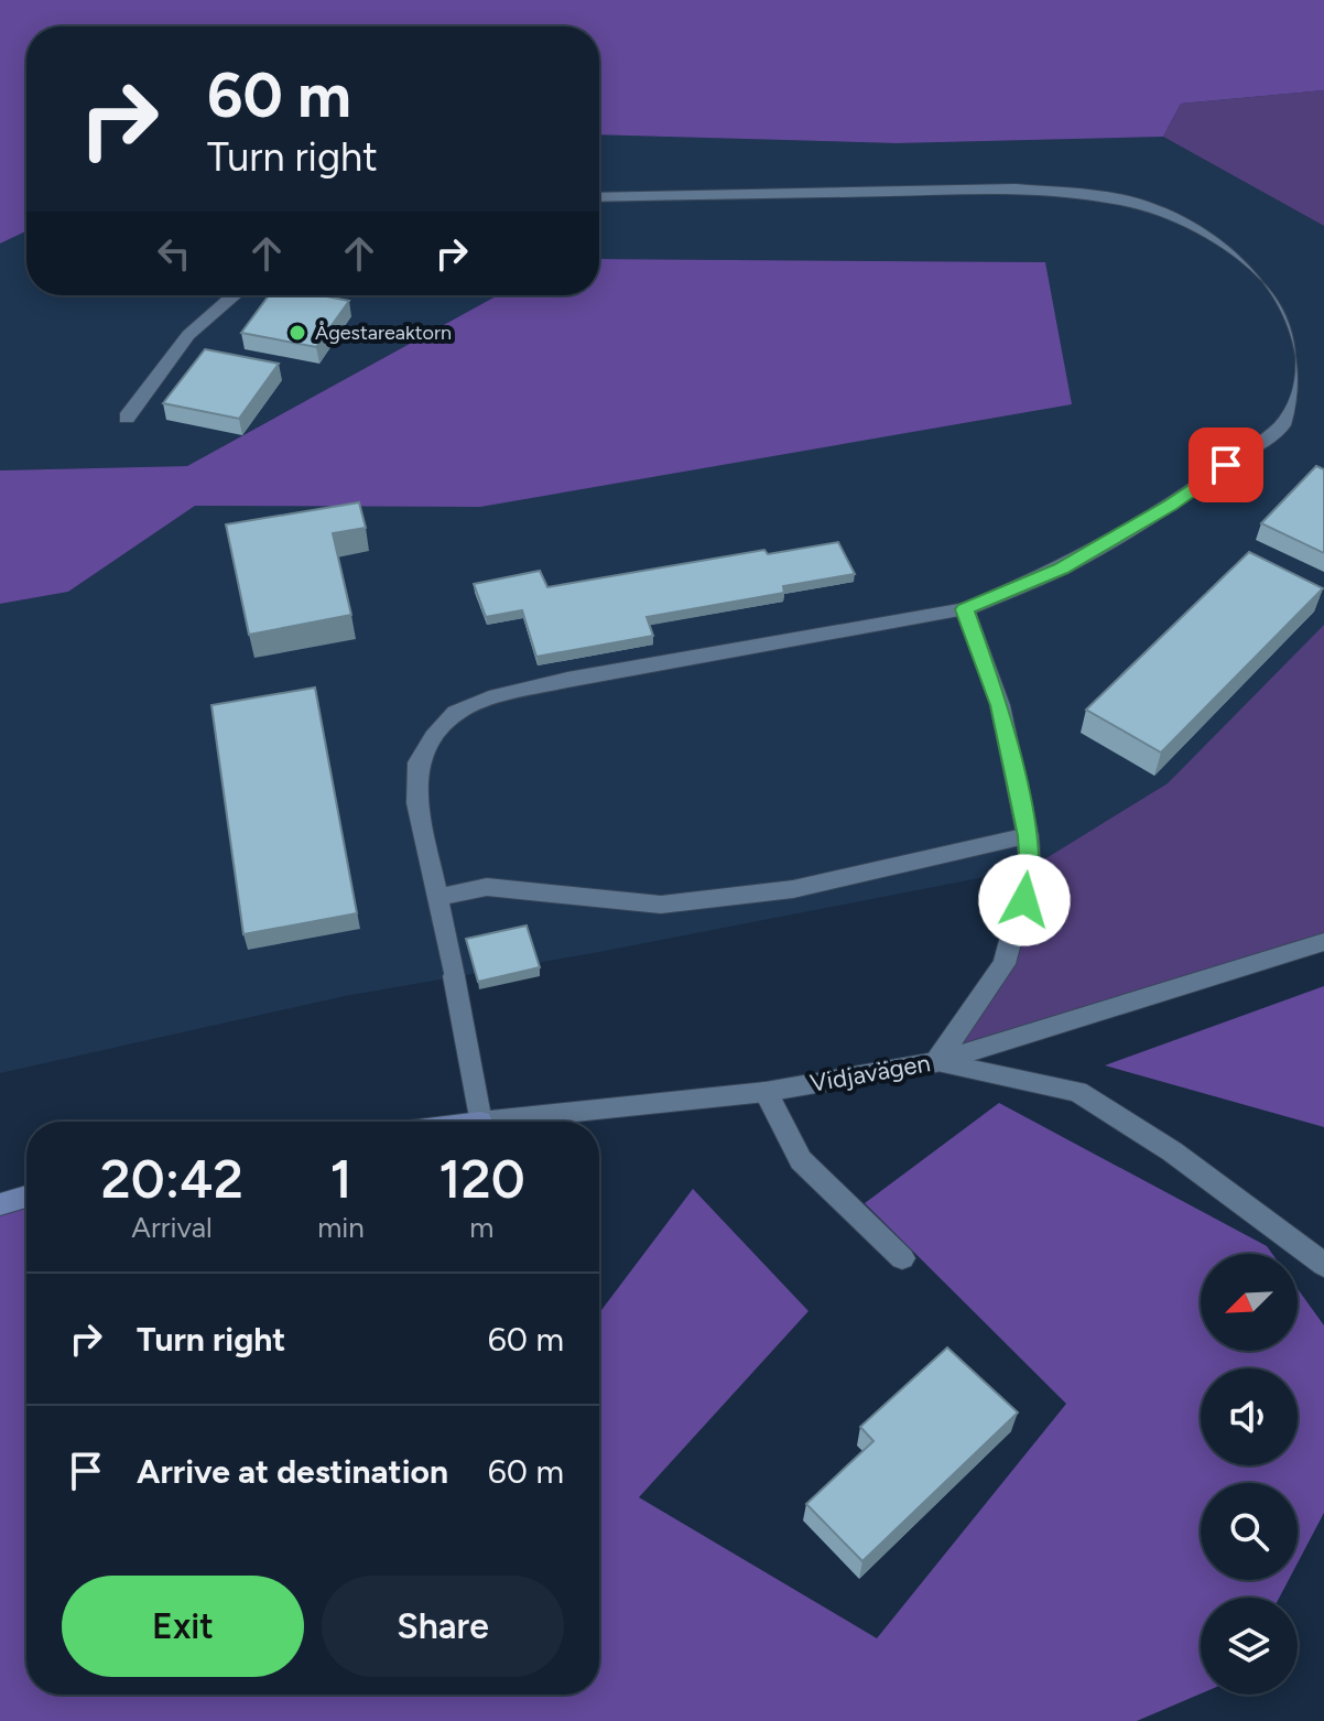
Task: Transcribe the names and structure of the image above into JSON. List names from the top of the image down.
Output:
{
  "streets": {
    "street": ["Vidjavägen"]
  },
  "places": ["Ågestareaktorn"],
  "north": "bottom left",
  "page": {
    "turn": ["60 m", "Turn right"],
    "eta": [
      "20:42",
      "Arrival",
      "1",
      "min",
      "120",
      "m"
    ],
    "list": [
      {
        "name": "Turn right",
        "value": "60 m"
      },
      {
        "name": "Arrive at destination",
        "value": "60 m"
      }
    ],
    "buttons": ["Exit", "Share"]
  }
}
